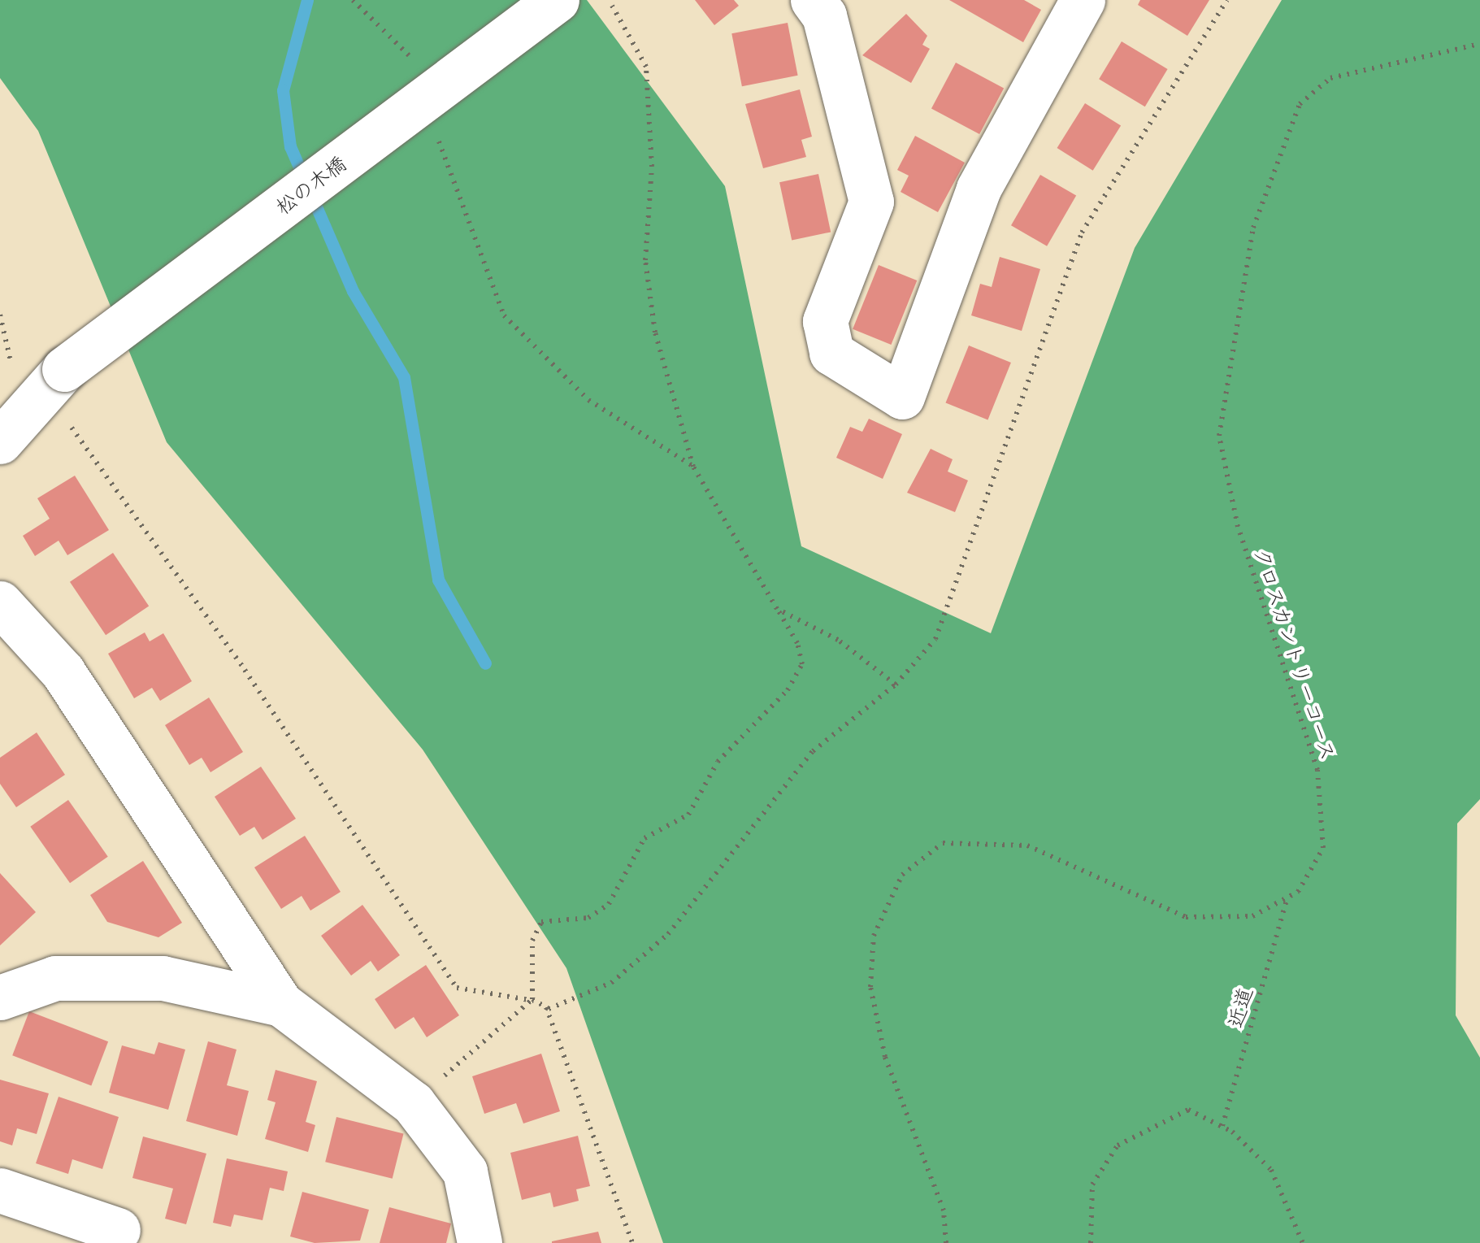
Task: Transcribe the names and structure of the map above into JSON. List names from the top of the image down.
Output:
{
  "streets": {
    "street": ["松の木橋"],
    "path": ["クロスカントリーコース", "近道"]
  },
  "crossings": [
    ["クロスカントリーコース", "近道"]
  ]
}
